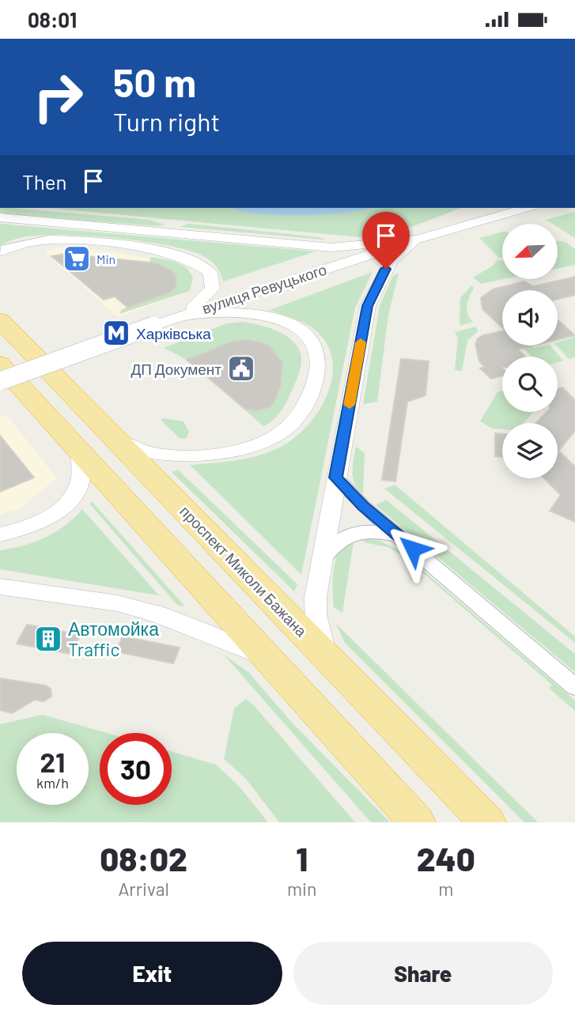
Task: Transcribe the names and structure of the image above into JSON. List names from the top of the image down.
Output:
{
  "streets": {
    "highway": ["проспект Миколи Бажана"],
    "street": ["вулиця Ревуцького"]
  },
  "places": {
    "supermarket": ["Min"],
    "metro station": ["Харківська"],
    "public building": ["ДП Документ"],
    "building": ["Автомойка Traffic"]
  },
  "north": "bottom left",
  "page": {
    "status": "08:01",
    "turn": ["50 m", "Turn right"],
    "then": "Then",
    "speed": "21 km/h",
    "limit": "30",
    "eta": [
      "08:02",
      "Arrival",
      "1",
      "min",
      "240",
      "m"
    ],
    "buttons": ["Exit", "Share"]
  }
}
